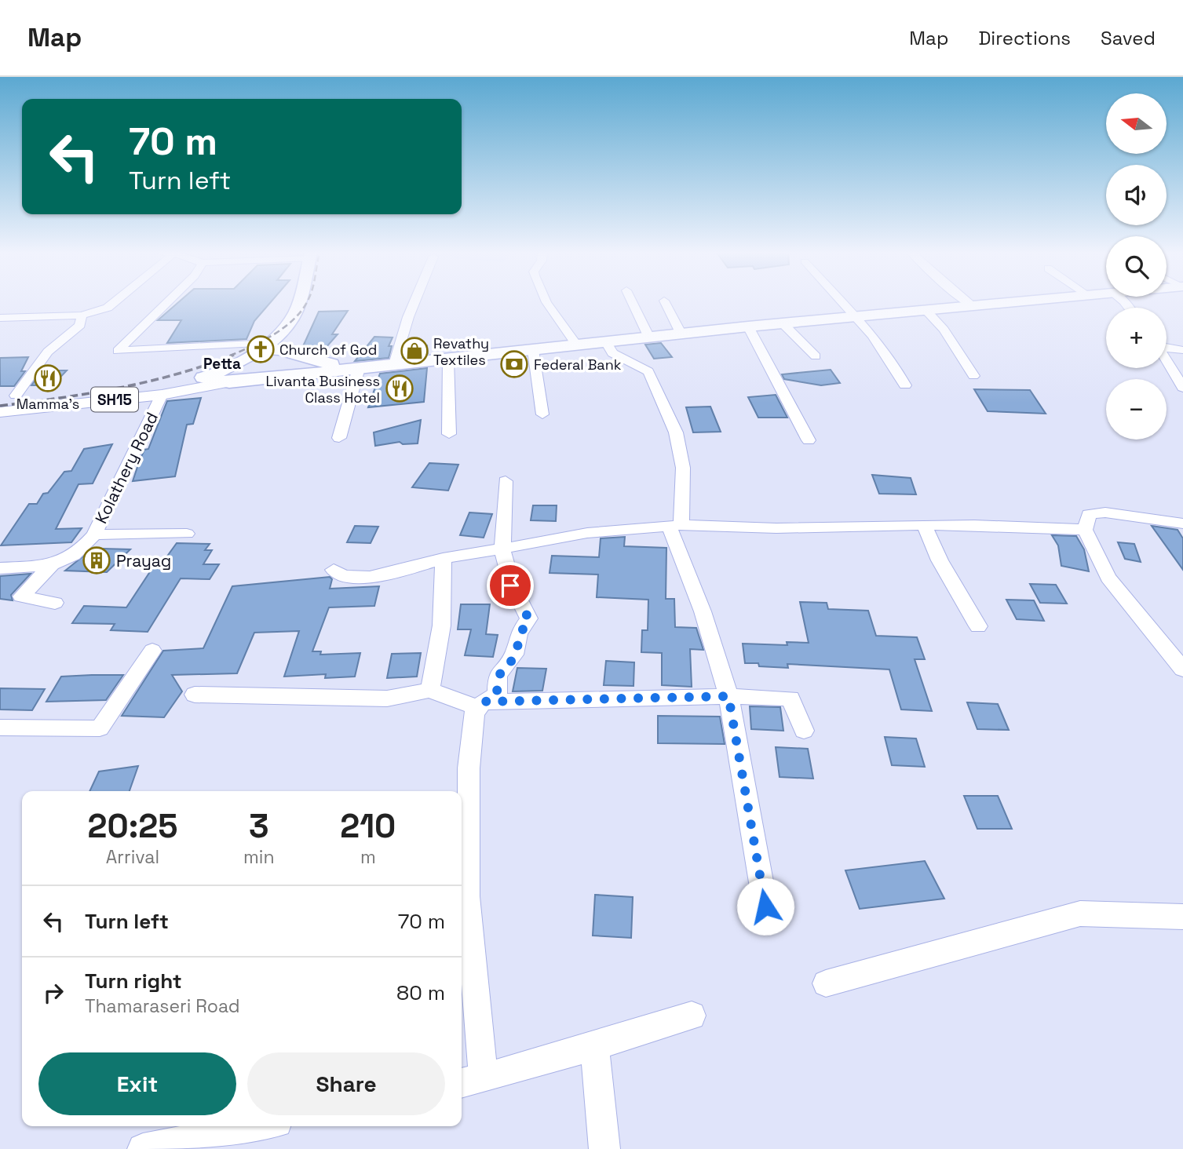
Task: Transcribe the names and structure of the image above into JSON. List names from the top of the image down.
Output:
{
  "streets": {
    "main road": ["SH15"],
    "street": ["Kolathery Road"]
  },
  "crossings": [
    ["SH15", "Kolathery Road"]
  ],
  "districts": ["Petta"],
  "places": {
    "church": ["Church of God"],
    "shop": ["Revathy Textiles"],
    "bank": ["Federal Bank"],
    "restaurant": ["Mamma's", "Livanta Business Class Hotel"],
    "building": ["Prayag"]
  },
  "north": "left",
  "page": {
    "header": "Map",
    "nav": ["Map", "Directions", "Saved"],
    "map_buttons": ["+", "−"],
    "turn": ["70 m", "Turn left"],
    "eta": [
      "20:25",
      "Arrival",
      "3",
      "min",
      "210",
      "m"
    ],
    "list": [
      {
        "name": "Turn left",
        "value": "70 m"
      },
      {
        "name": "Turn right",
        "note": "Thamaraseri Road",
        "value": "80 m"
      }
    ],
    "buttons": ["Exit", "Share"]
  }
}
